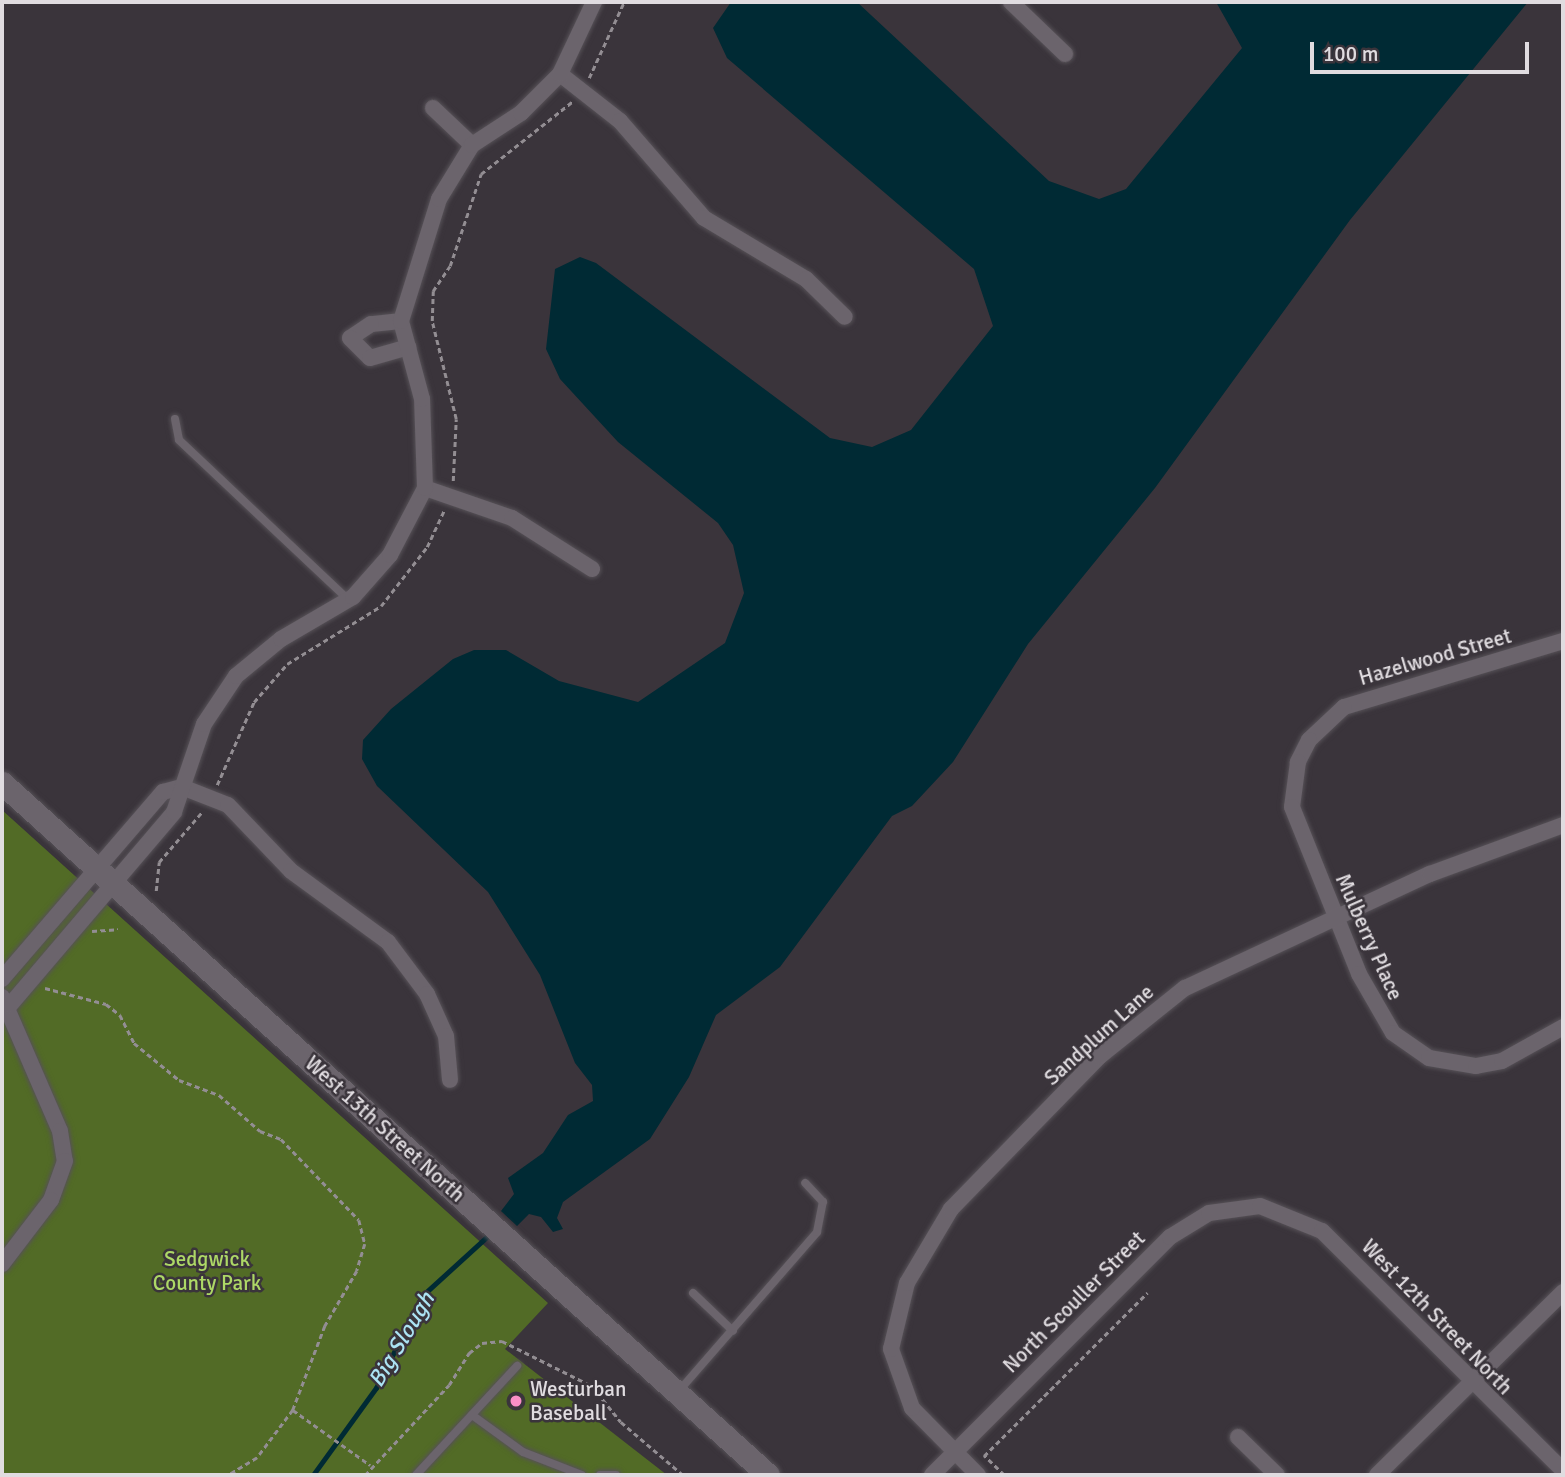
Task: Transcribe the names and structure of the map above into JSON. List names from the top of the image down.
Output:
{
  "streets": {
    "street": [
      "Hazelwood Street",
      "Mulberry Place",
      "Sandplum Lane",
      "West 13th Street North",
      "North Scouller Street",
      "West 12th Street North"
    ]
  },
  "crossings": [
    ["Hazelwood Street", "Mulberry Place"],
    ["Mulberry Place", "Sandplum Lane"],
    ["Sandplum Lane", "North Scouller Street"],
    ["North Scouller Street", "West 12th Street North"]
  ],
  "water": ["Big Slough"],
  "parks": ["Sedgwick County Park"],
  "places": ["Westurban Baseball"],
  "scale_bar": "100 m"
}
